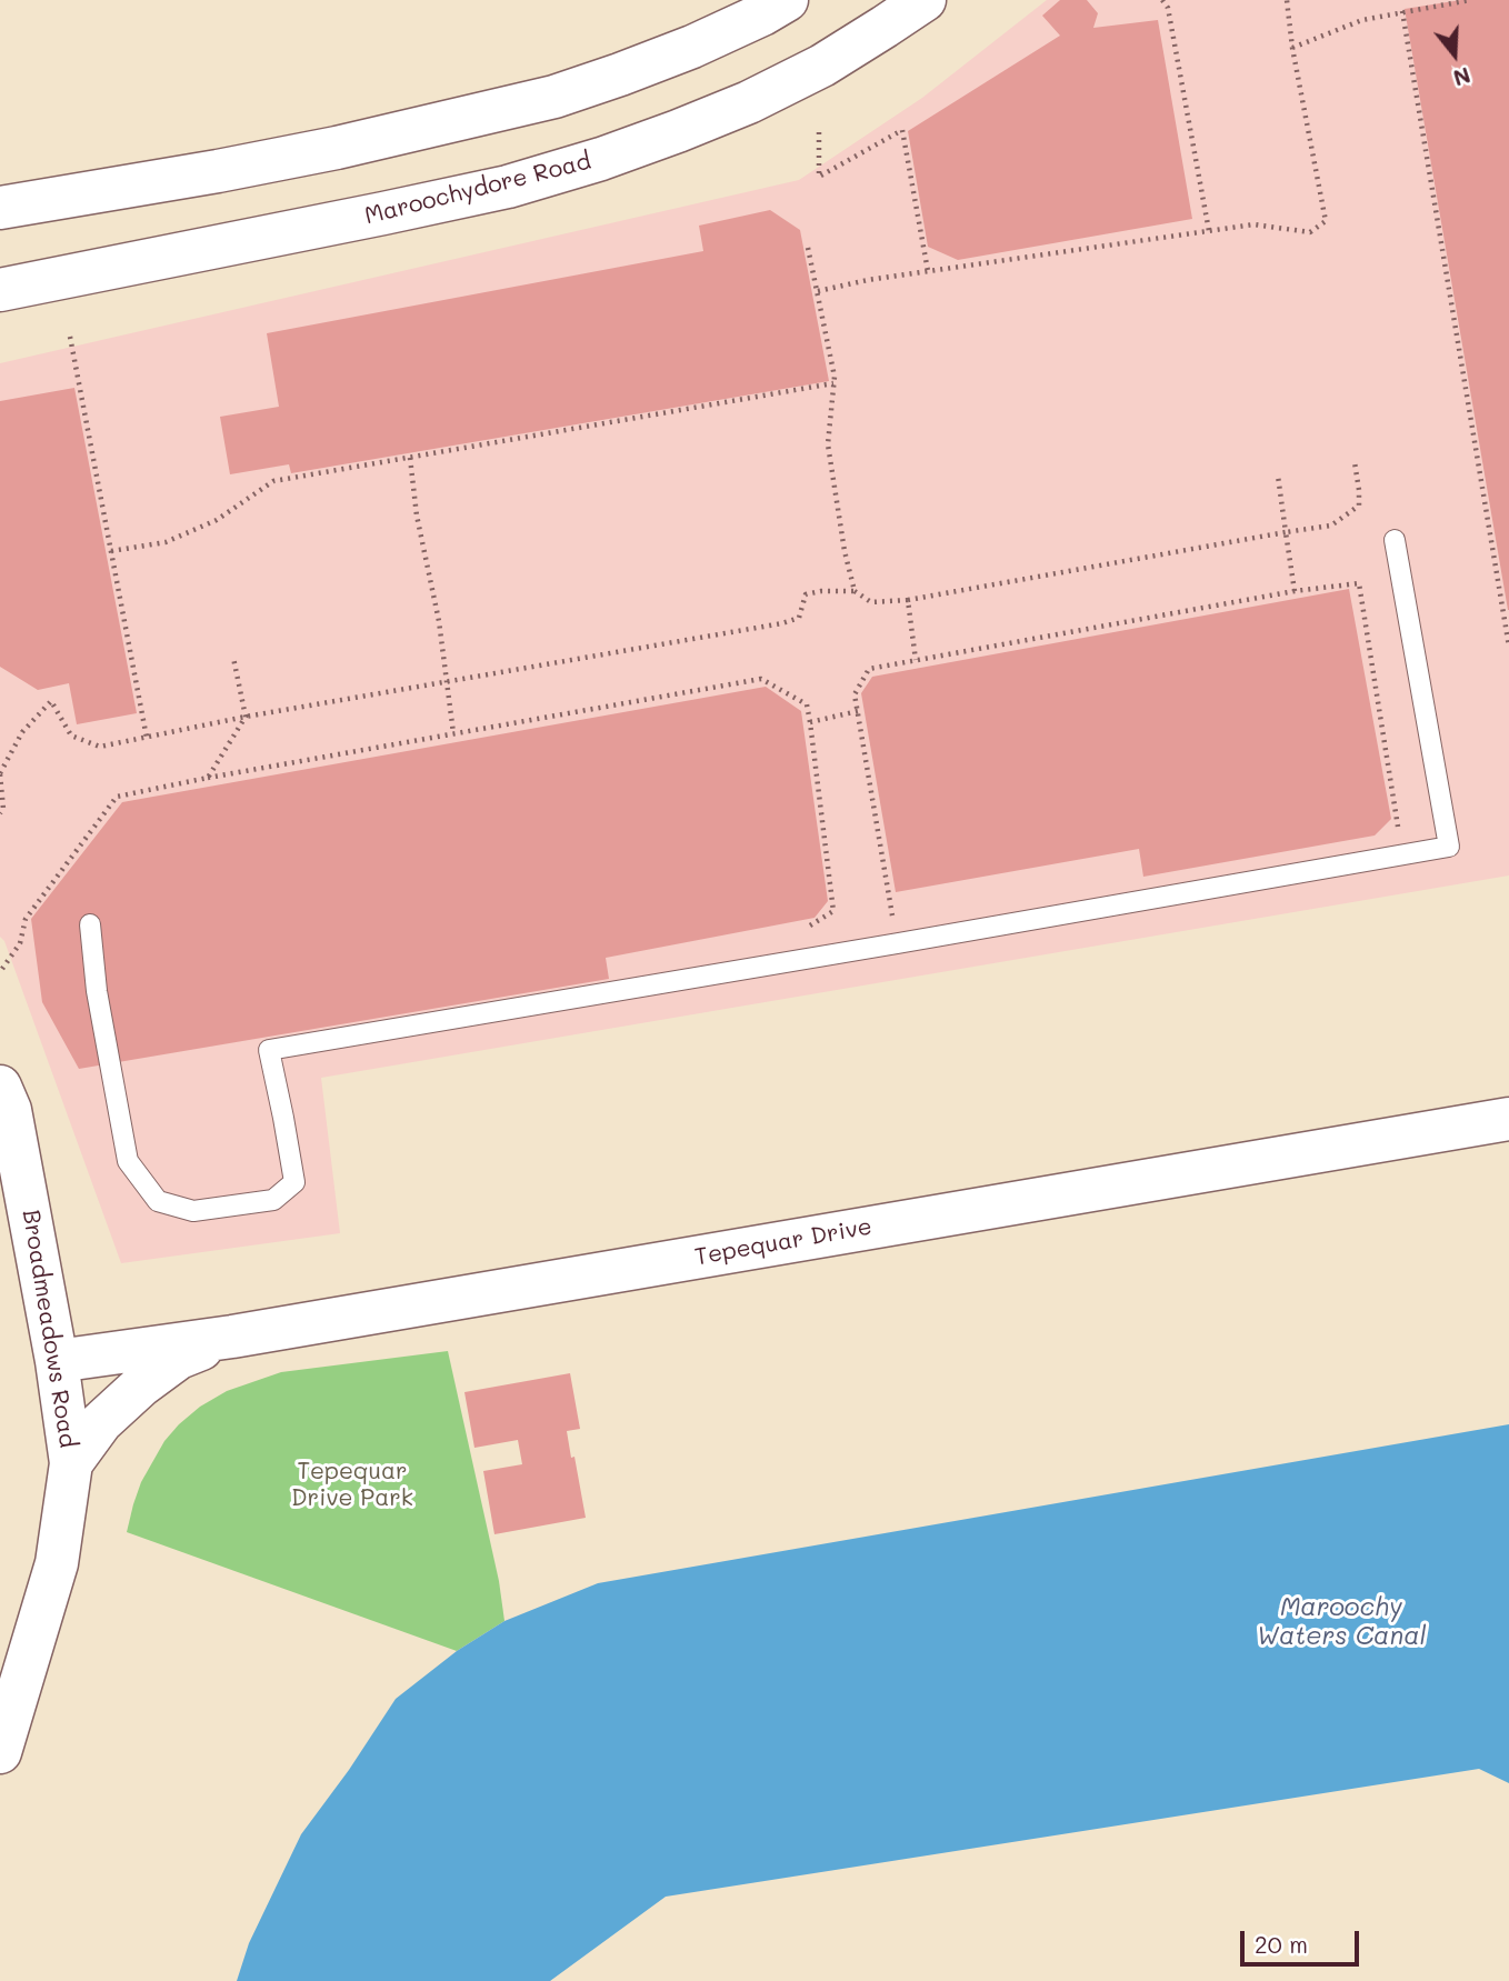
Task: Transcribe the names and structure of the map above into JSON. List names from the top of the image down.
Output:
{
  "streets": {
    "main road": ["Maroochydore Road", "Tepequar Drive", "Broadmeadows Road"]
  },
  "crossings": [
    ["Tepequar Drive", "Broadmeadows Road"]
  ],
  "water": ["Maroochy Waters Canal"],
  "parks": ["Tepequar Drive Park"],
  "scale_bar": "20 m",
  "north": "bottom"
}
